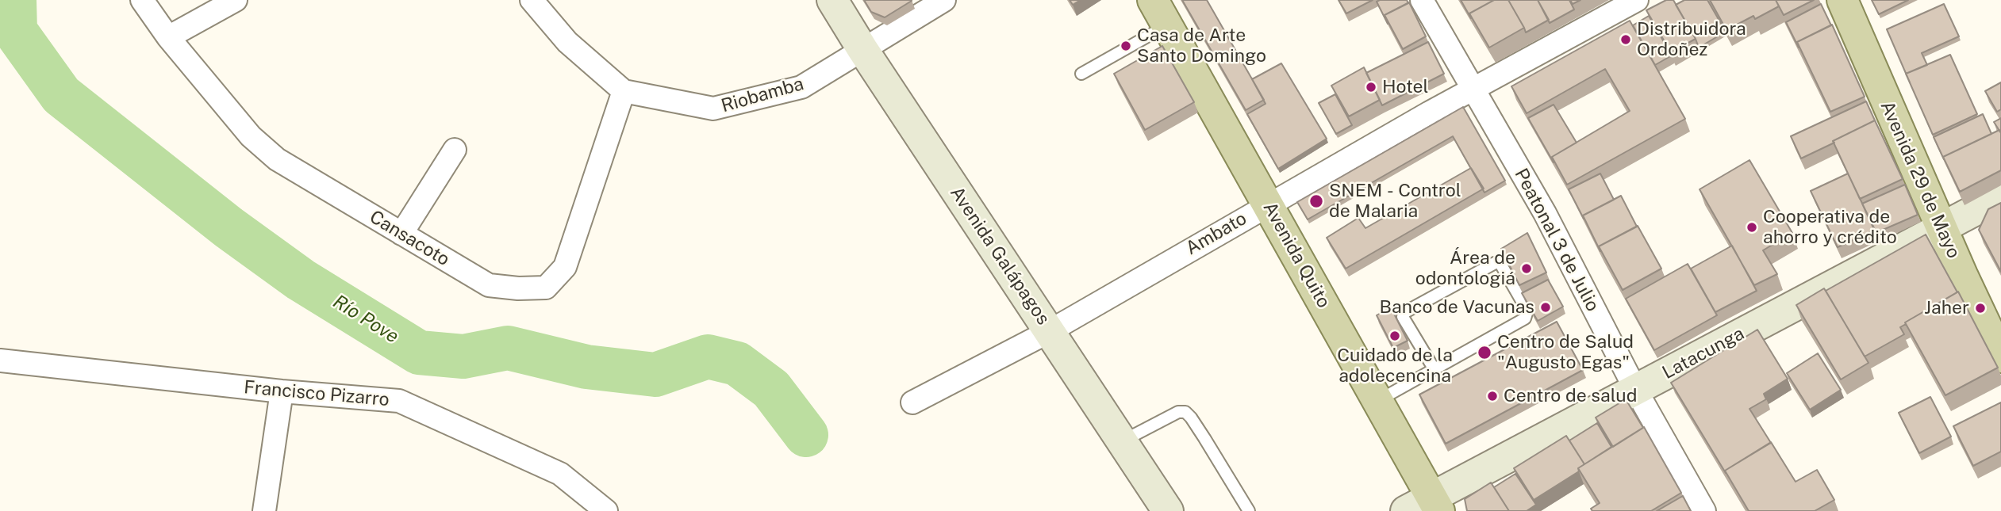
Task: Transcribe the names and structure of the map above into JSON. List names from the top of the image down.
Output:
{
  "streets": {
    "main road": ["Avenida 29 de Mayo", "Avenida Quito"],
    "street": [
      "Riobamba",
      "Ambato",
      "Cansacoto",
      "Peatonal 3 de Julio",
      "Avenida Galápagos",
      "Latacunga",
      "Francisco Pizarro"
    ]
  },
  "crossings": [
    ["Riobamba", "Cansacoto"],
    ["Riobamba", "Avenida Galápagos"],
    ["Avenida 29 de Mayo", "Latacunga"],
    ["Ambato", "Peatonal 3 de Julio"],
    ["Ambato", "Avenida Quito"],
    ["Ambato", "Avenida Galápagos"],
    ["Peatonal 3 de Julio", "Latacunga"],
    ["Avenida Quito", "Latacunga"]
  ],
  "water": ["Río Pove"],
  "places": [
    "Distribuidora Ordoñez",
    "Casa de Arte Santo Domingo",
    "Hotel",
    "SNEM - Control de Malaria",
    "Cooperativa de ahorro y crédito",
    "Área de odontologiá",
    "Banco de Vacunas",
    "Jaher",
    "Cuidado de la adolecencina",
    "Centro de Salud \"Augusto Egas\"",
    "Centro de salud"
  ]
}
